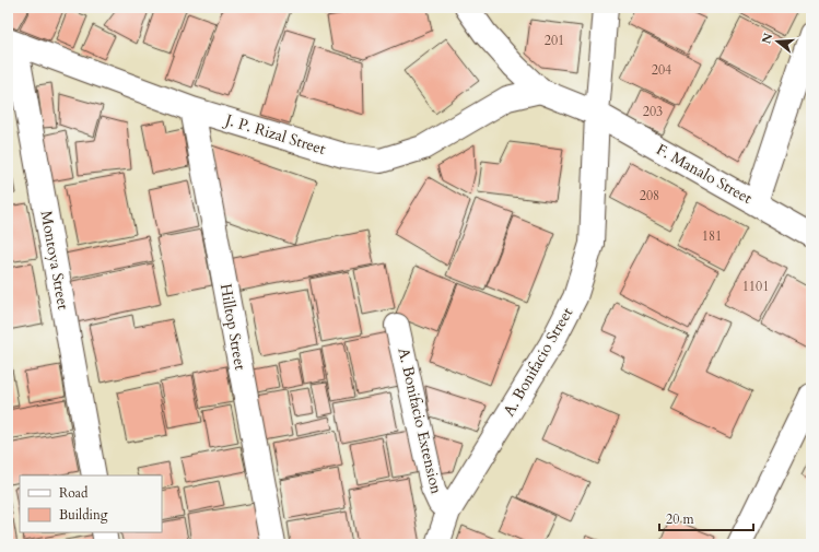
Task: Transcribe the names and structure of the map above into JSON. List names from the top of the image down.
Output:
{
  "streets": {
    "street": [
      "J. P. Rizal Street",
      "F. Manalo Street",
      "Montoya Street",
      "Hilltop Street",
      "A. Bonifacio Street",
      "A. Bonifacio Extension"
    ]
  },
  "crossings": [
    ["J. P. Rizal Street", "F. Manalo Street"],
    ["J. P. Rizal Street", "Montoya Street"],
    ["J. P. Rizal Street", "Hilltop Street"],
    ["F. Manalo Street", "A. Bonifacio Street"],
    ["A. Bonifacio Street", "A. Bonifacio Extension"]
  ],
  "house_numbers": [
    "201",
    "204",
    "203",
    "208",
    "181",
    "1101"
  ],
  "legend": ["Road", "Building"],
  "scale_bar": "20 m",
  "north": "left"
}
